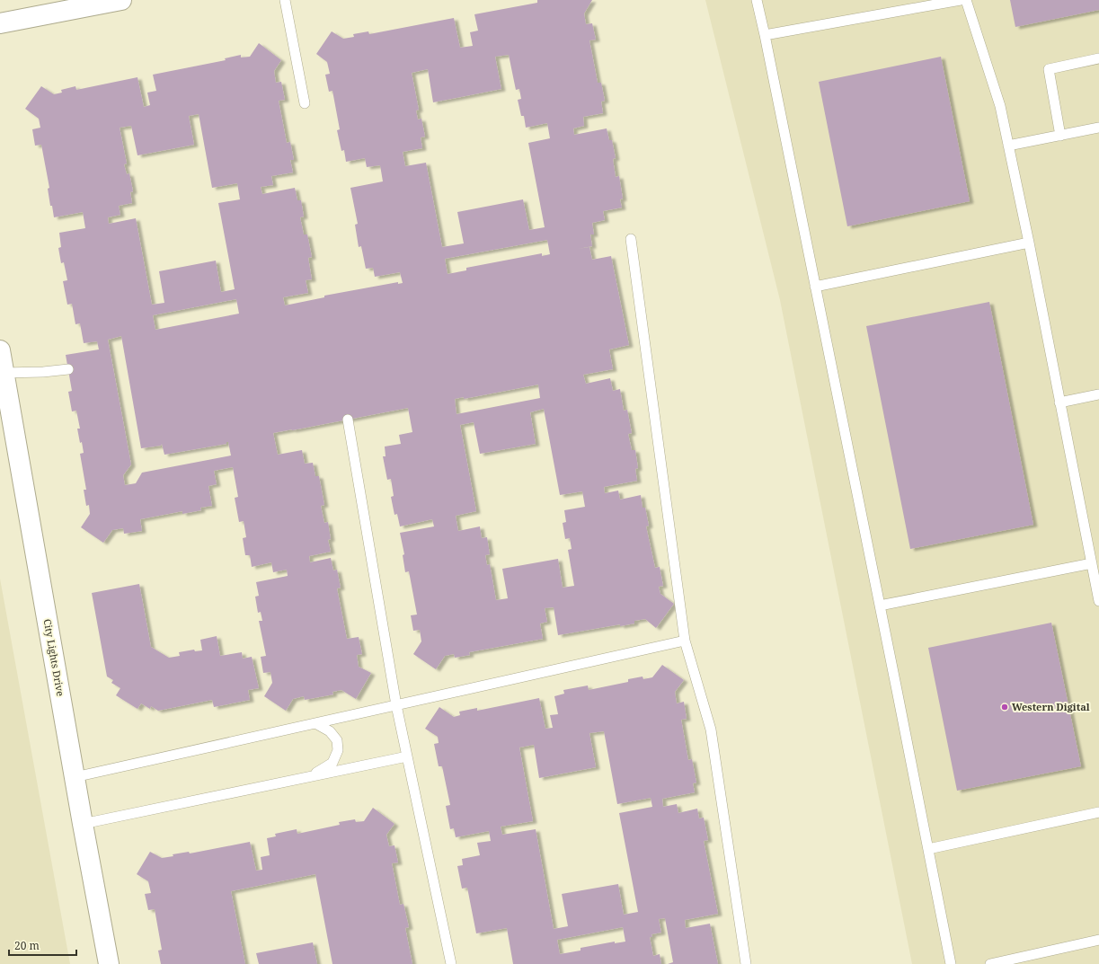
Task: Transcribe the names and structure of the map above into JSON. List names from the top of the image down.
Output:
{
  "streets": {
    "street": ["City Lights Drive"]
  },
  "places": ["Western Digital"],
  "scale_bar": "20 m"
}
